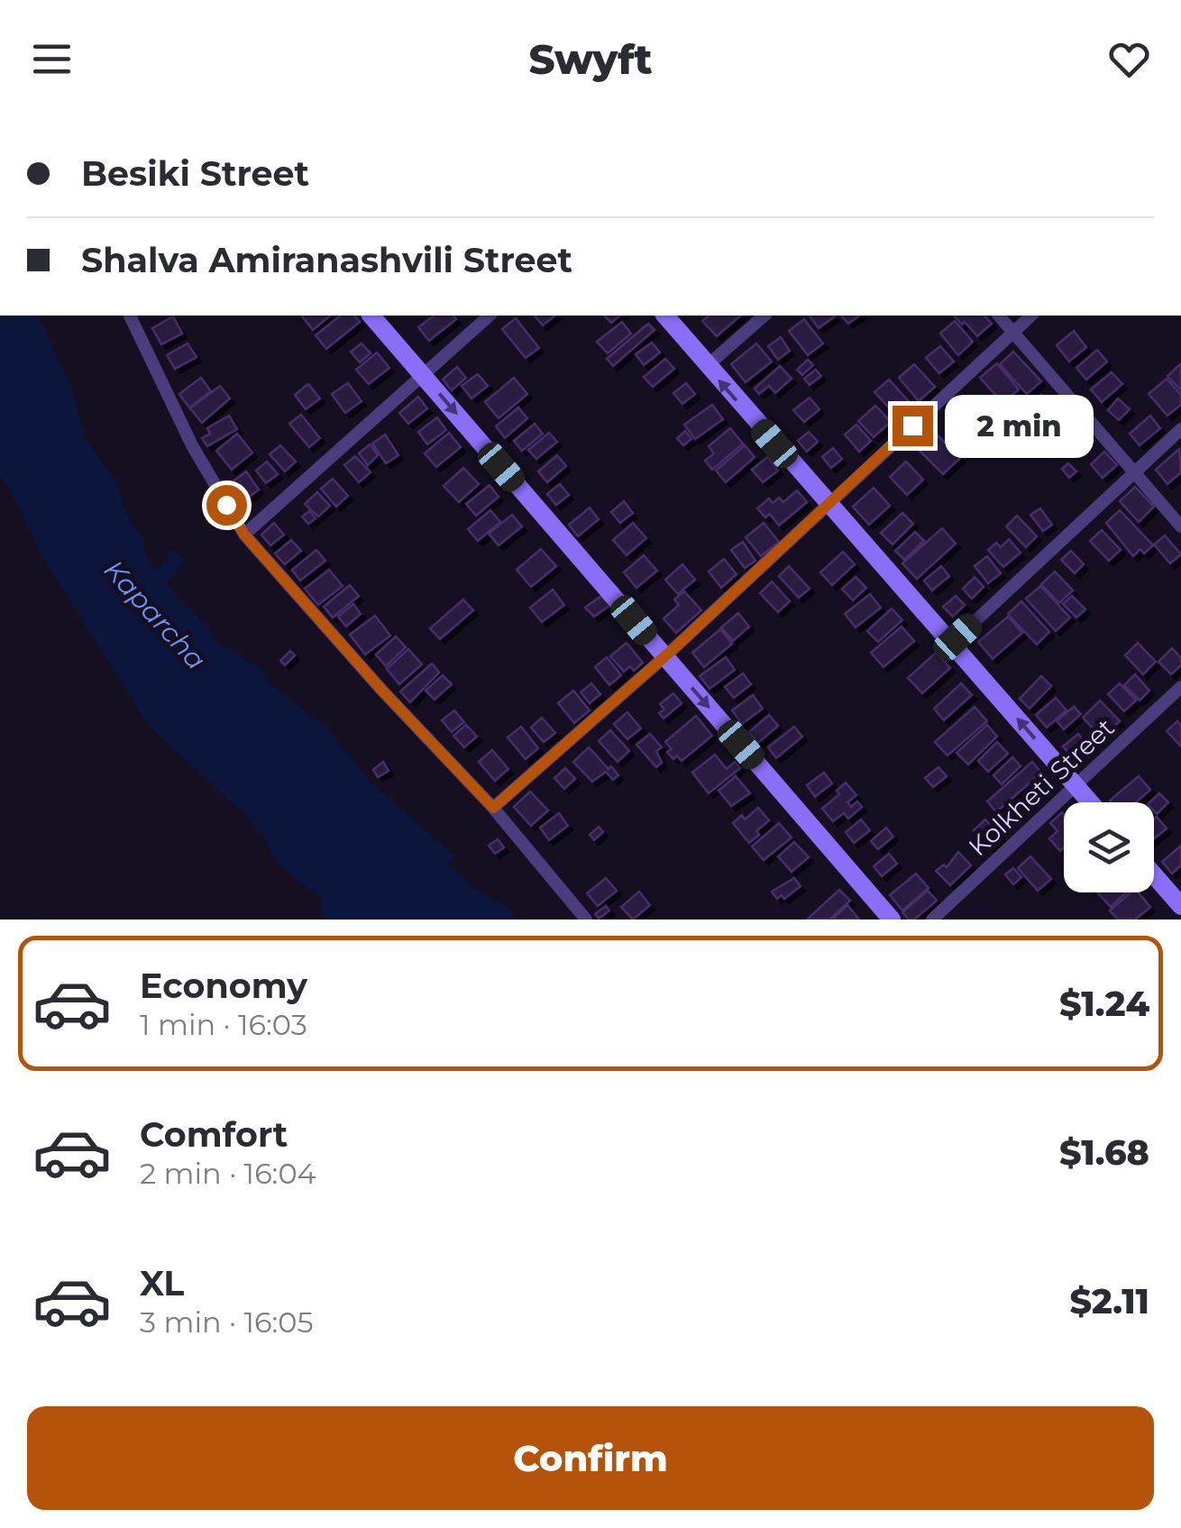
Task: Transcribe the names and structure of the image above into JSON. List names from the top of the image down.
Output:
{
  "streets": {
    "street": ["Kolkheti Street"]
  },
  "water": ["Kaparcha"],
  "page": {
    "header": "Swyft",
    "banner": ["Besiki Street", "Shalva Amiranashvili Street"],
    "bubble": "2 min",
    "list": [
      {
        "name": "Economy",
        "note": "1 min · 16:03",
        "value": "$1.24"
      },
      {
        "name": "Comfort",
        "note": "2 min · 16:04",
        "value": "$1.68"
      },
      {
        "name": "XL",
        "note": "3 min · 16:05",
        "value": "$2.11"
      }
    ],
    "buttons": "Confirm"
  }
}
